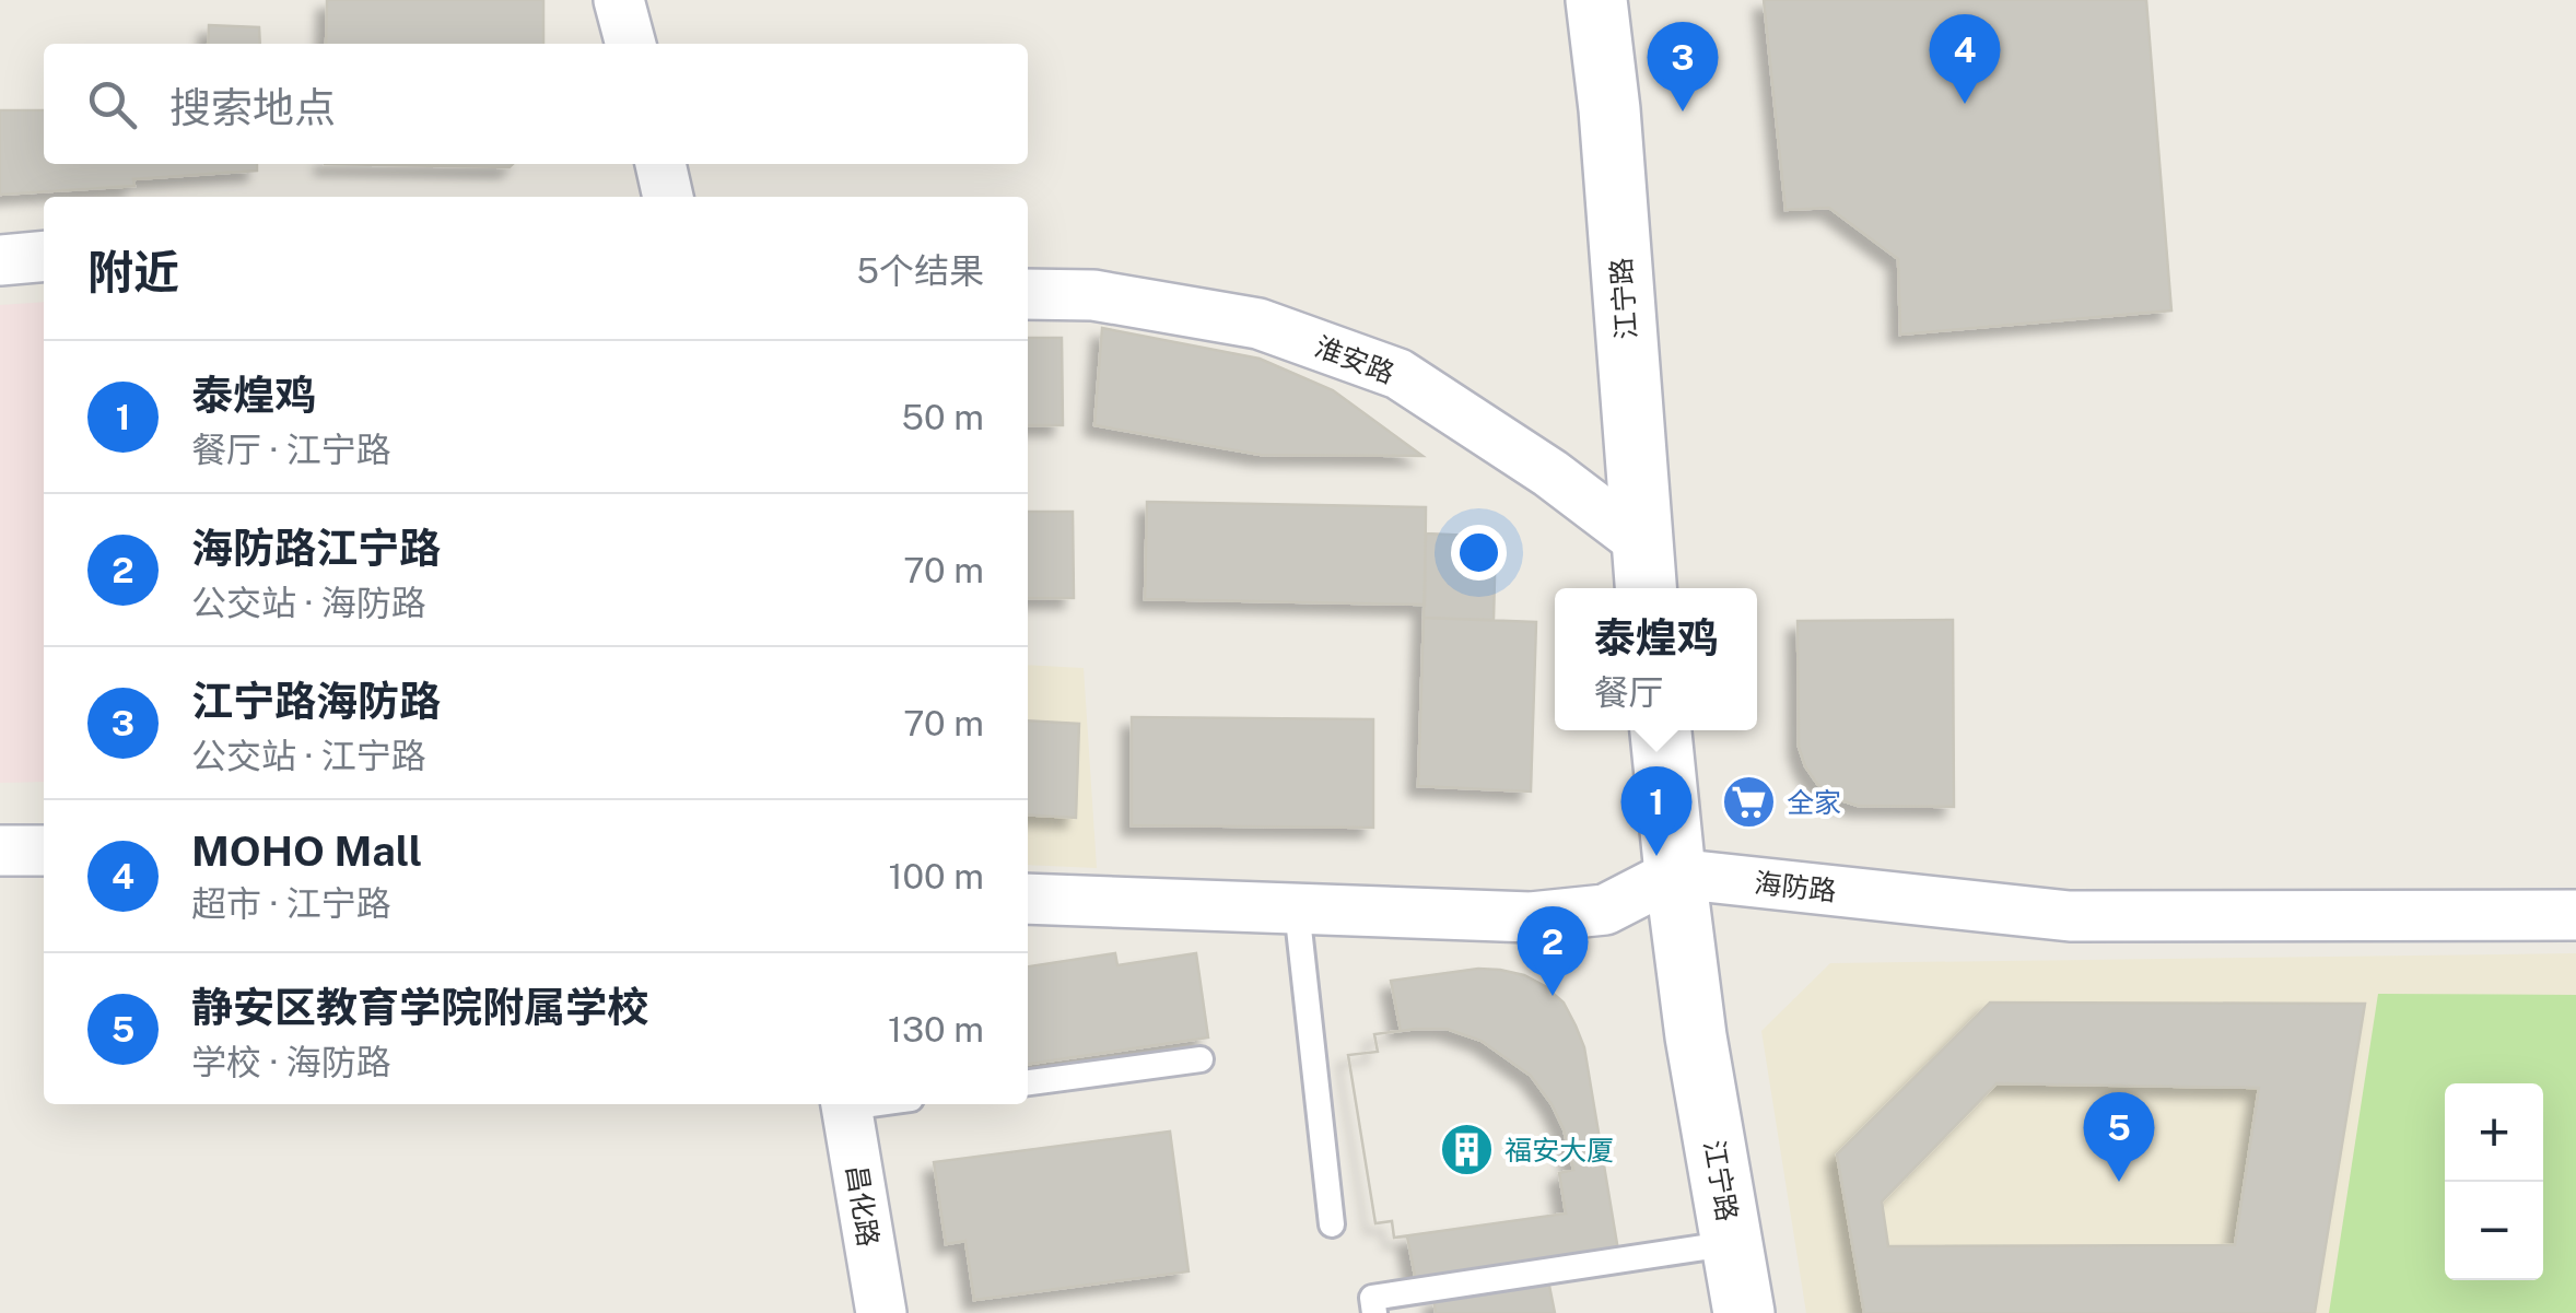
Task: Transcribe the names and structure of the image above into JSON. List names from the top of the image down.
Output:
{
  "streets": {
    "main road": ["江宁路"],
    "street": ["淮安路", "海防路", "昌化路"]
  },
  "crossings": [
    ["江宁路", "淮安路"],
    ["江宁路", "海防路"]
  ],
  "places": {
    "supermarket": ["全家"],
    "building": ["福安大厦"]
  },
  "page": {
    "pins": [
      "4",
      "3",
      "1",
      "2",
      "5"
    ],
    "search": "搜索地点",
    "heading": ["附近", "5个结果"],
    "list": [
      {
        "mark": "1",
        "name": "泰煌鸡",
        "note": "餐厅 · 江宁路",
        "value": "50 m"
      },
      {
        "mark": "2",
        "name": "海防路江宁路",
        "note": "公交站 · 海防路",
        "value": "70 m"
      },
      {
        "mark": "3",
        "name": "江宁路海防路",
        "note": "公交站 · 江宁路",
        "value": "70 m"
      },
      {
        "mark": "4",
        "name": "MOHO Mall",
        "note": "超市 · 江宁路",
        "value": "100 m"
      },
      {
        "mark": "5",
        "name": "静安区教育学院附属学校",
        "note": "学校 · 海防路",
        "value": "130 m"
      }
    ],
    "popup": ["泰煌鸡", "餐厅"],
    "map_buttons": ["+", "−"]
  }
}
